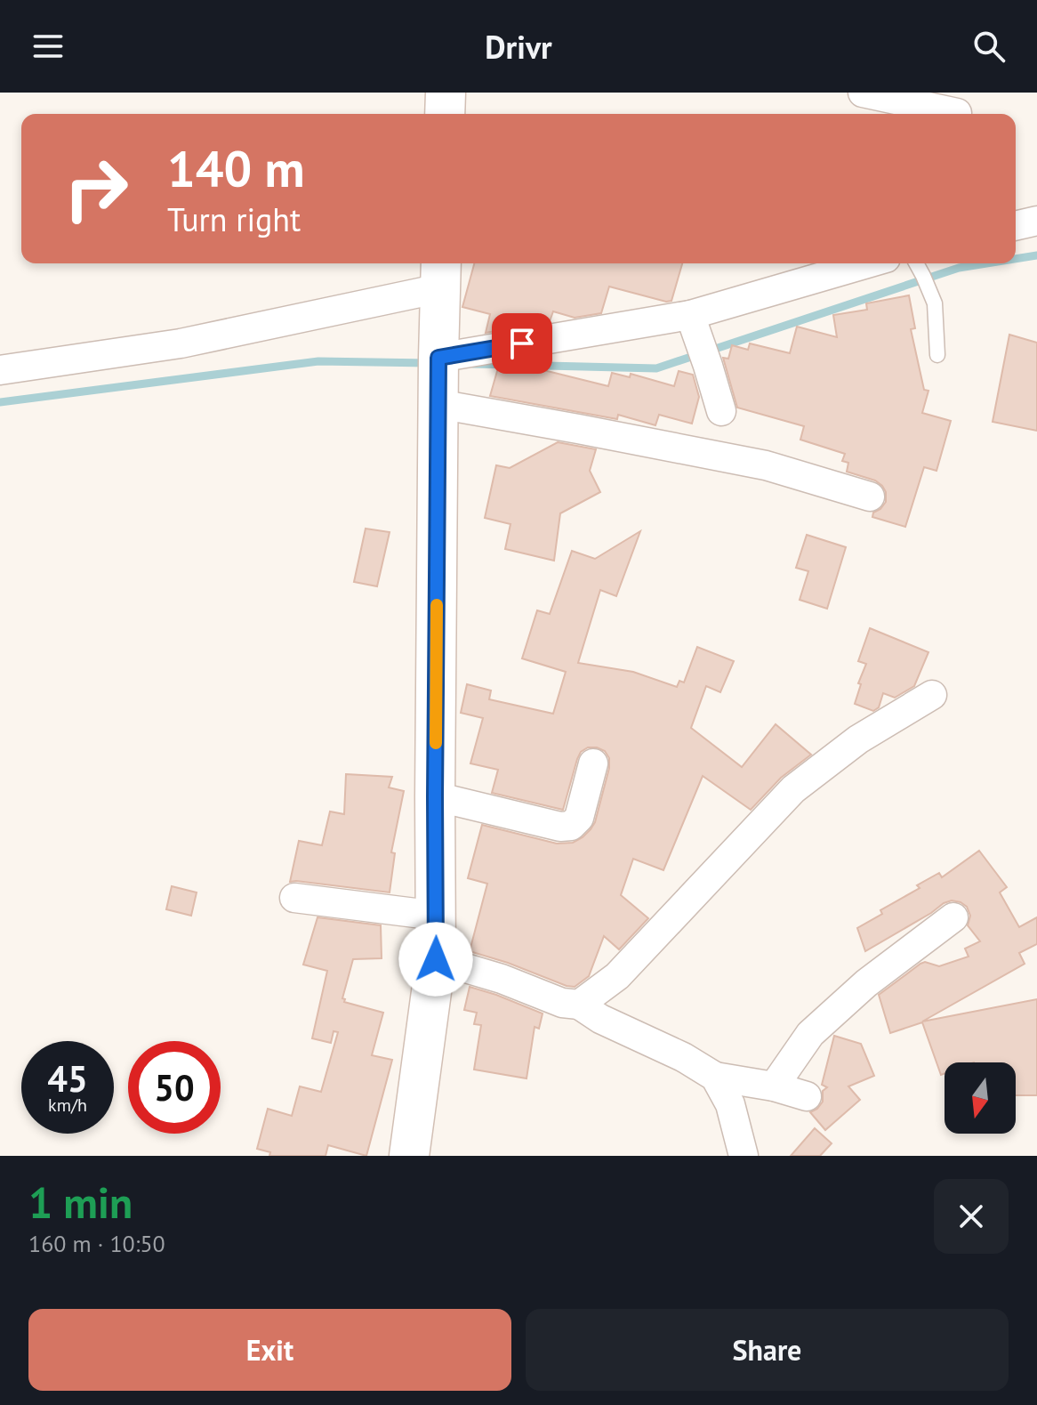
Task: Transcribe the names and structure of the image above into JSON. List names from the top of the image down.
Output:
{
  "north": "bottom",
  "page": {
    "header": "Drivr",
    "turn": ["140 m", "Turn right"],
    "speed": "45 km/h",
    "limit": "50",
    "heading": ["1 min", "160 m · 10:50"],
    "buttons": ["Exit", "Share"]
  }
}
